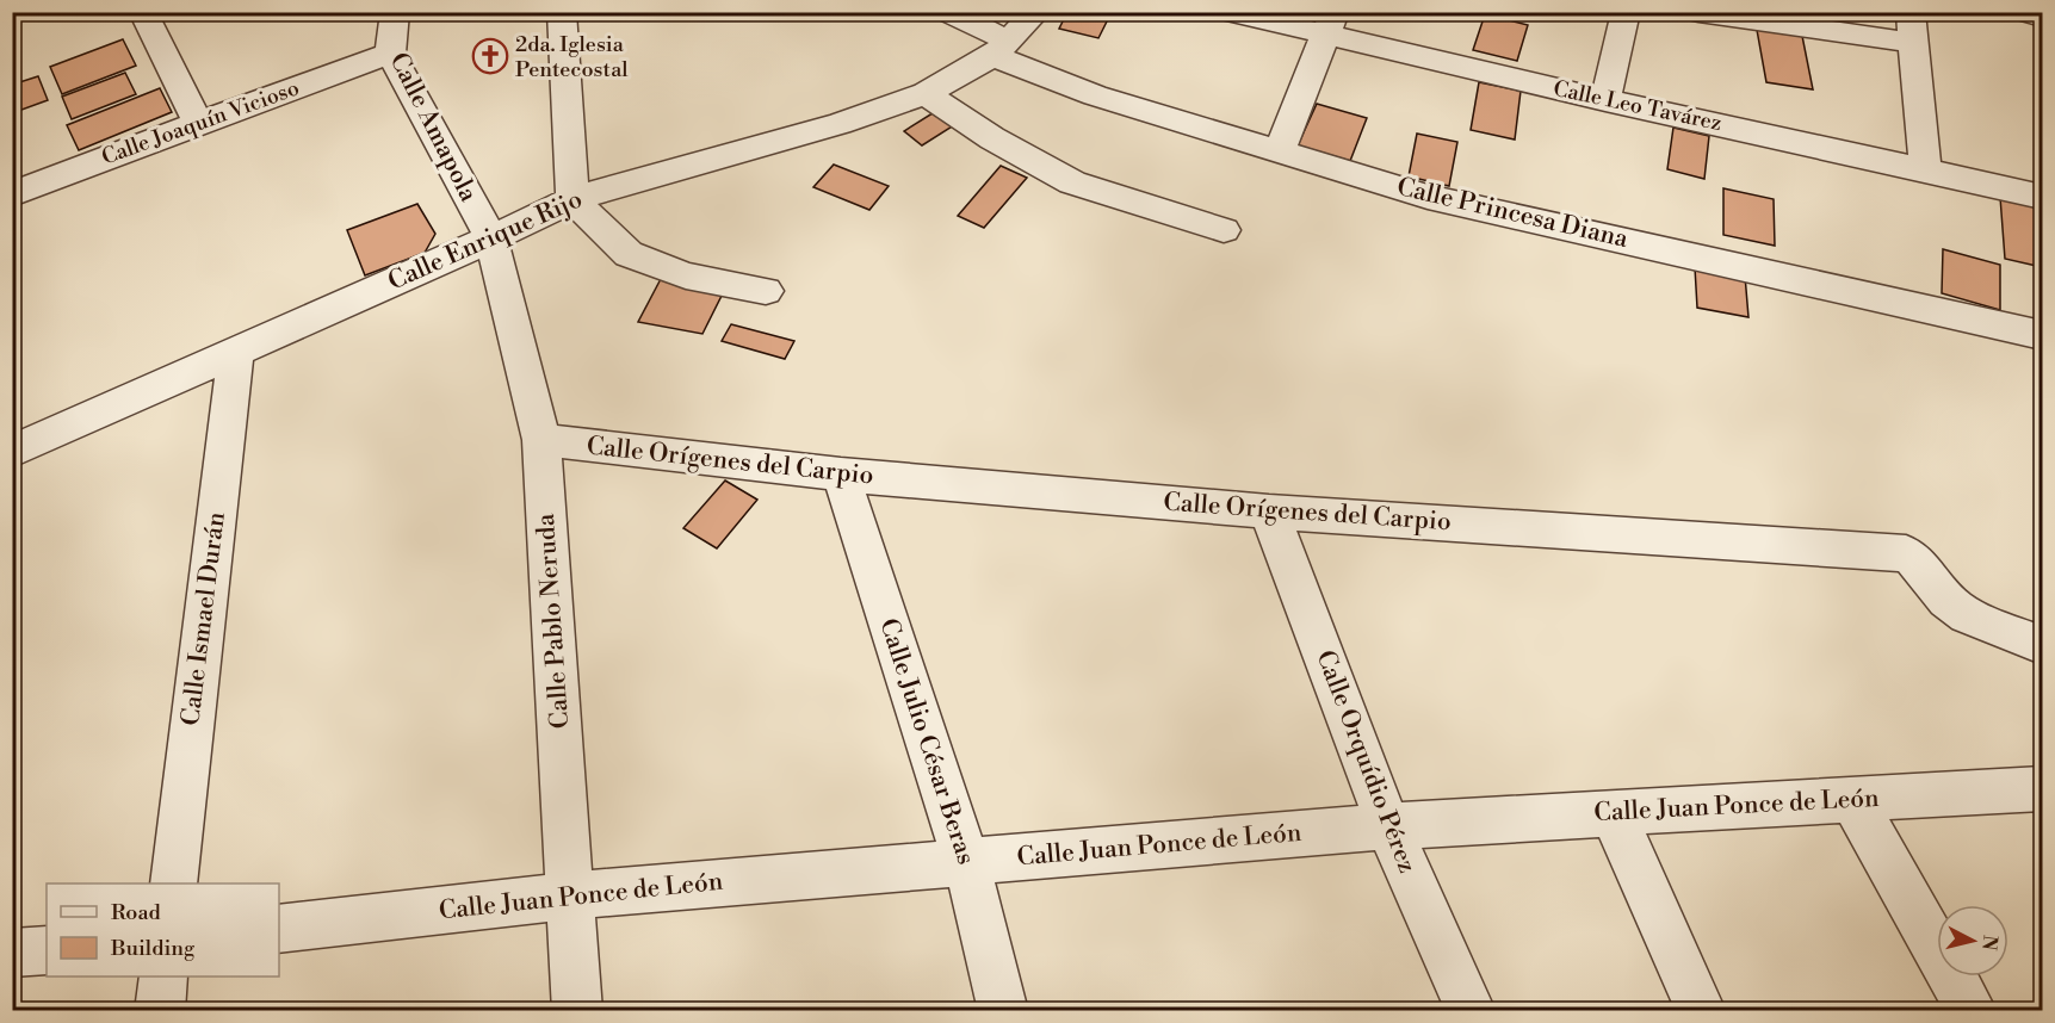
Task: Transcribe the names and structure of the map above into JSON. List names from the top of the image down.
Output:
{
  "streets": {
    "street": [
      "Calle Leo Tavárez",
      "Calle Joaquín Vicioso",
      "Calle Amapola",
      "Calle Princesa Diana",
      "Calle Enrique Rijo",
      "Calle Orígenes del Carpio",
      "Calle Ismael Durán",
      "Calle Pablo Neruda",
      "Calle Julio César Beras",
      "Calle Orquídio Pérez",
      "Calle Juan Ponce de León"
    ]
  },
  "crossings": [
    ["Calle Joaquín Vicioso", "Calle Amapola"],
    ["Calle Amapola", "Calle Enrique Rijo"],
    ["Calle Amapola", "Calle Pablo Neruda"],
    ["Calle Princesa Diana", "Calle Enrique Rijo"],
    ["Calle Enrique Rijo", "Calle Ismael Durán"],
    ["Calle Enrique Rijo", "Calle Pablo Neruda"],
    ["Calle Orígenes del Carpio", "Calle Pablo Neruda"],
    ["Calle Orígenes del Carpio", "Calle Julio César Beras"],
    ["Calle Orígenes del Carpio", "Calle Orquídio Pérez"],
    ["Calle Pablo Neruda", "Calle Juan Ponce de León"],
    ["Calle Julio César Beras", "Calle Juan Ponce de León"],
    ["Calle Orquídio Pérez", "Calle Juan Ponce de León"]
  ],
  "places": {
    "church": ["2da. Iglesia Pentecostal"]
  },
  "legend": ["Road", "Building"],
  "north": "right"
}
